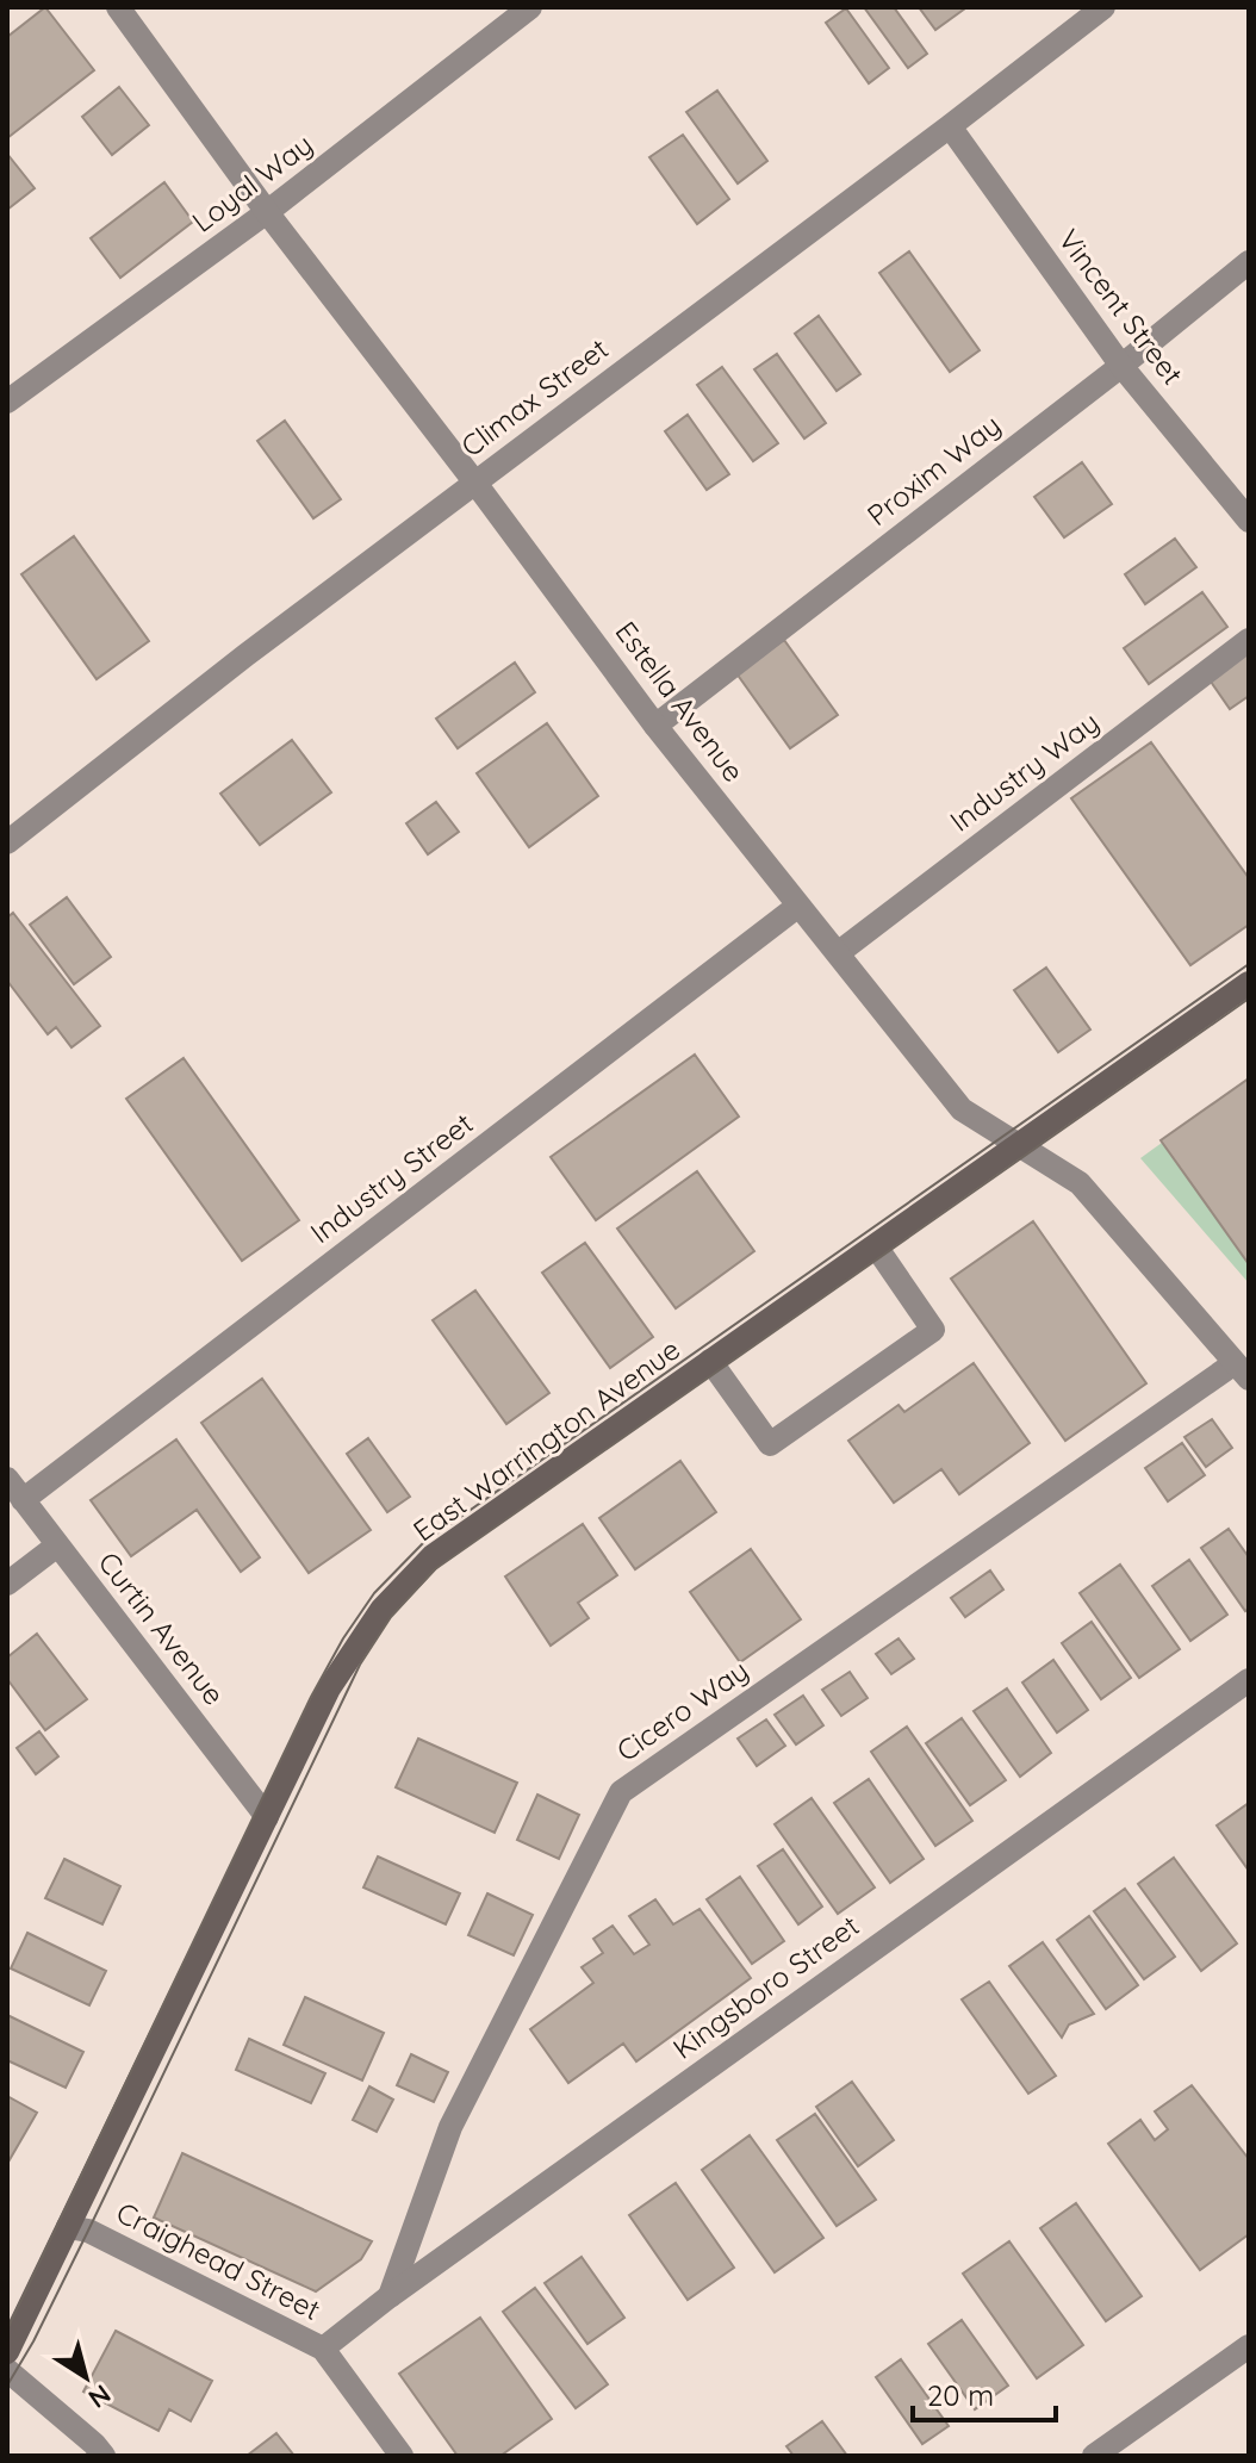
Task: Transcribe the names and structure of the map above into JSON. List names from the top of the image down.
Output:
{
  "streets": {
    "main road": ["East Warrington Avenue"],
    "street": [
      "Loyal Way",
      "Vincent Street",
      "Climax Street",
      "Proxim Way",
      "Estella Avenue",
      "Industry Way",
      "Industry Street",
      "Curtin Avenue",
      "Cicero Way",
      "Kingsboro Street",
      "Craighead Street"
    ]
  },
  "crossings": [
    ["Loyal Way", "Estella Avenue"],
    ["Vincent Street", "Climax Street"],
    ["Vincent Street", "Proxim Way"],
    ["Climax Street", "Estella Avenue"],
    ["Proxim Way", "Estella Avenue"],
    ["Estella Avenue", "Industry Way"],
    ["Estella Avenue", "Industry Street"],
    ["Estella Avenue", "East Warrington Avenue"],
    ["Estella Avenue", "Cicero Way"],
    ["Industry Street", "Curtin Avenue"],
    ["East Warrington Avenue", "Curtin Avenue"],
    ["East Warrington Avenue", "Craighead Street"],
    ["Cicero Way", "Kingsboro Street"],
    ["Kingsboro Street", "Craighead Street"]
  ],
  "scale_bar": "20 m",
  "north": "bottom right"
}
